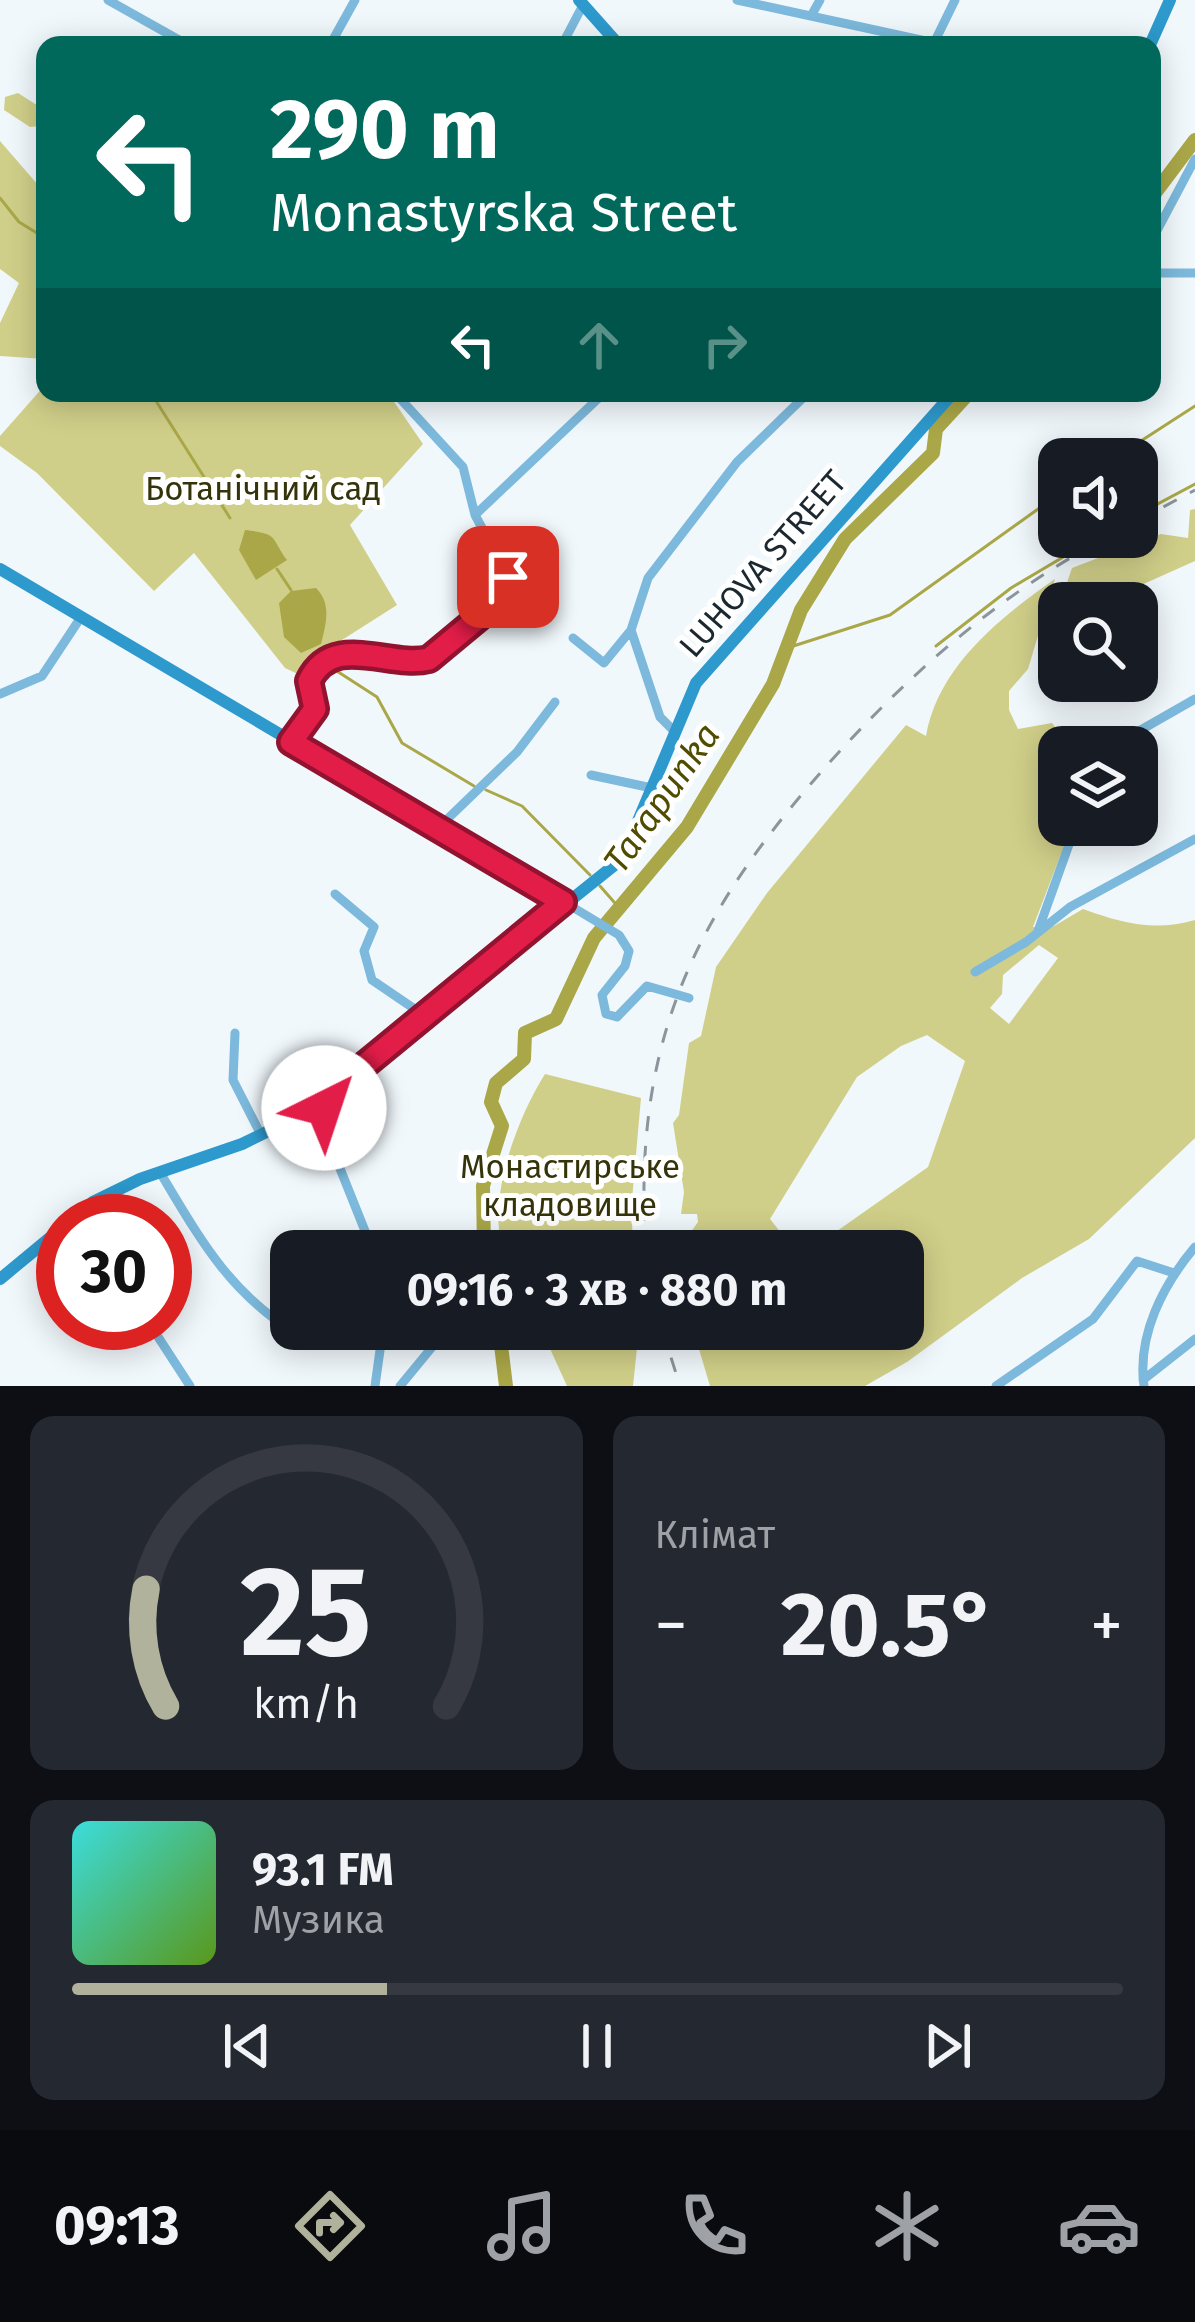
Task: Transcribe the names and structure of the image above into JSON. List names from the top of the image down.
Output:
{
  "streets": {
    "street": ["LUHOVA STREET"]
  },
  "water": ["Tarapunka"],
  "parks": ["Ботанічний сад", "Монастирське кладовище"],
  "page": {
    "turn": ["290 m", "Monastyrska Street"],
    "limit": "30",
    "trip": "09:16 · 3 хв · 880 m",
    "tile": "Клімат",
    "heat": ["−", "20.5°", "+"],
    "song": ["93.1 FM", "Музика"],
    "tabs": "09:13",
    "gauge": ["25", "km/h"]
  }
}
